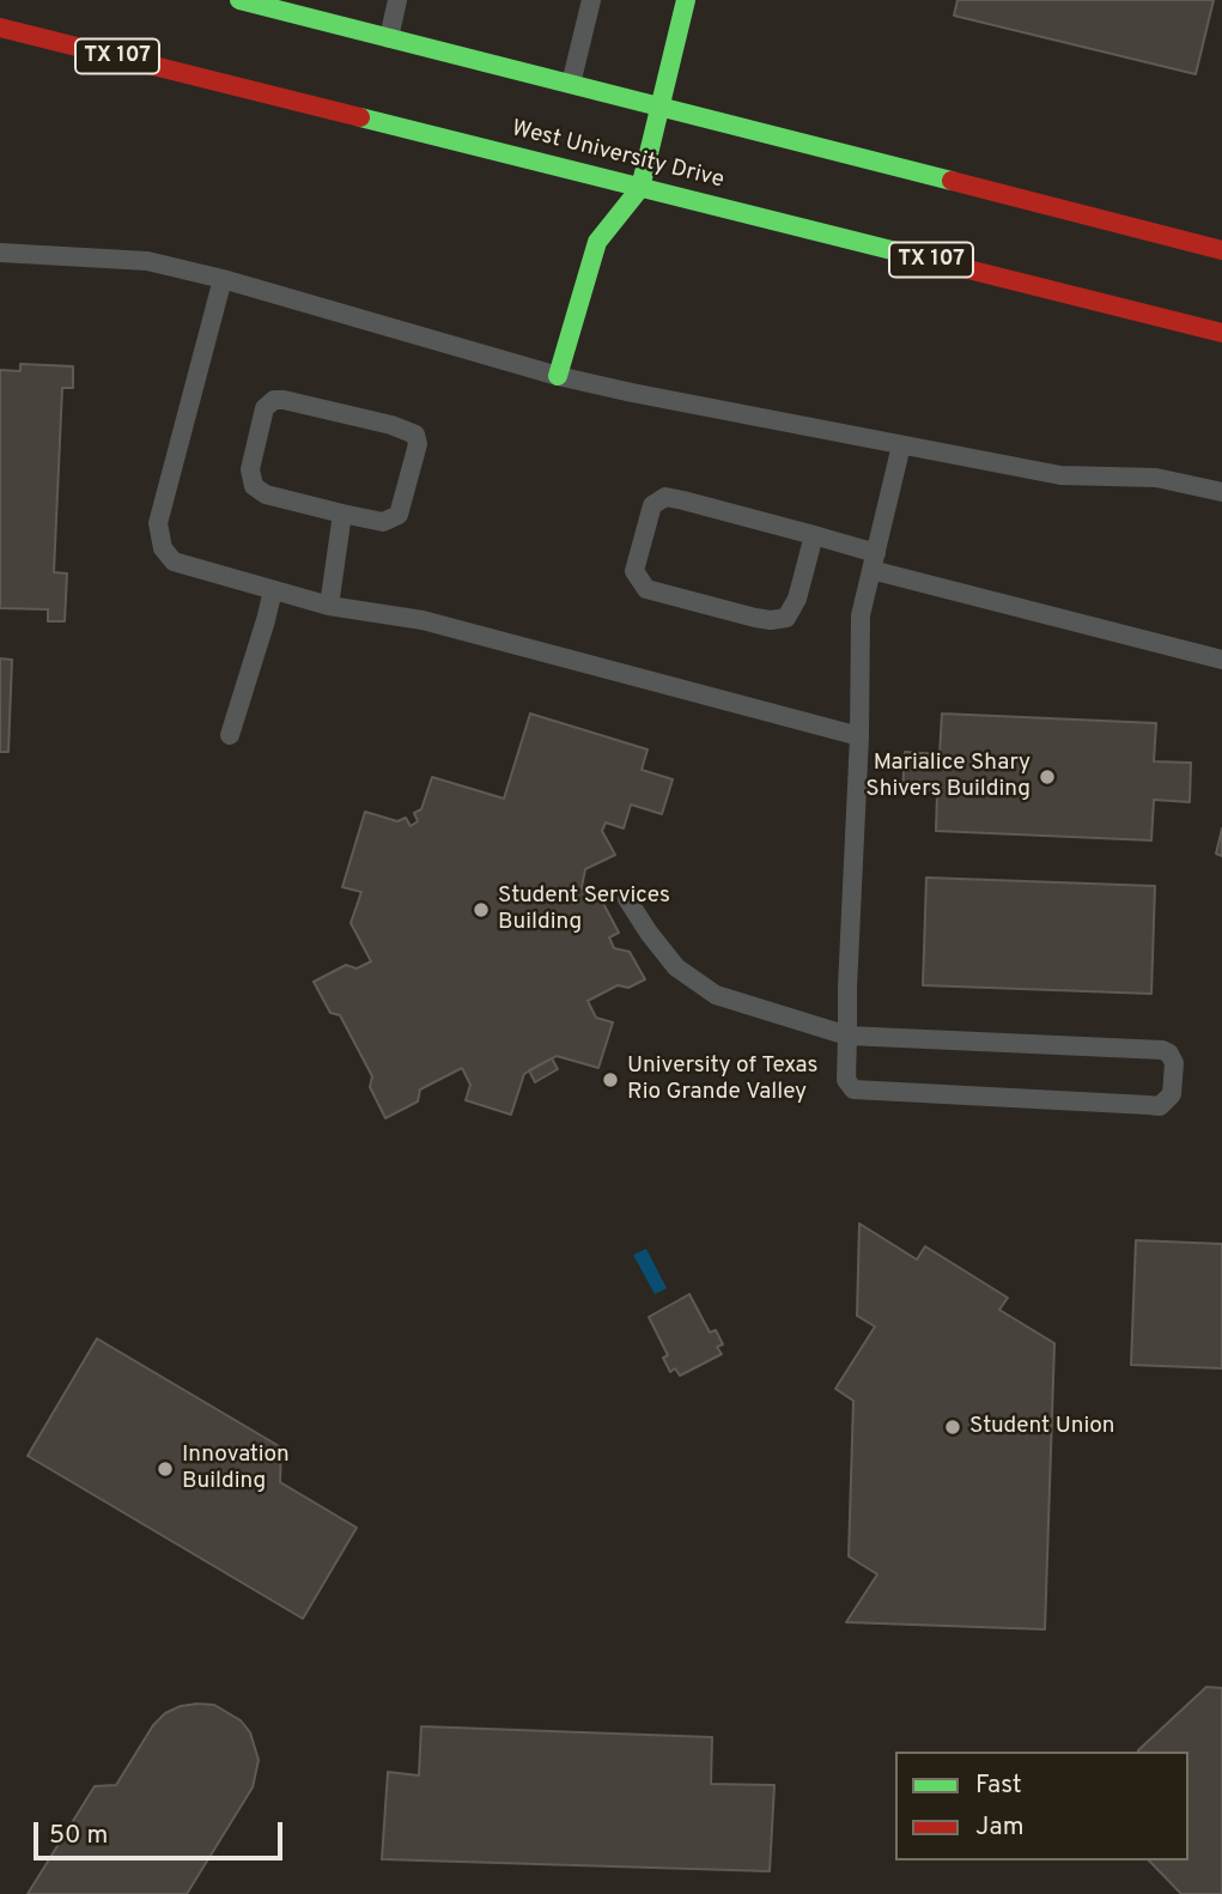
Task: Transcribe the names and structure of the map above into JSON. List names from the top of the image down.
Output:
{
  "streets": {
    "main road": ["TX 107", "West University Drive"]
  },
  "places": [
    "Marialice Shary Shivers Building",
    "Student Services Building",
    "University of Texas Rio Grande Valley",
    "Student Union",
    "Innovation Building"
  ],
  "legend": ["Fast", "Jam"],
  "scale_bar": "50 m"
}
